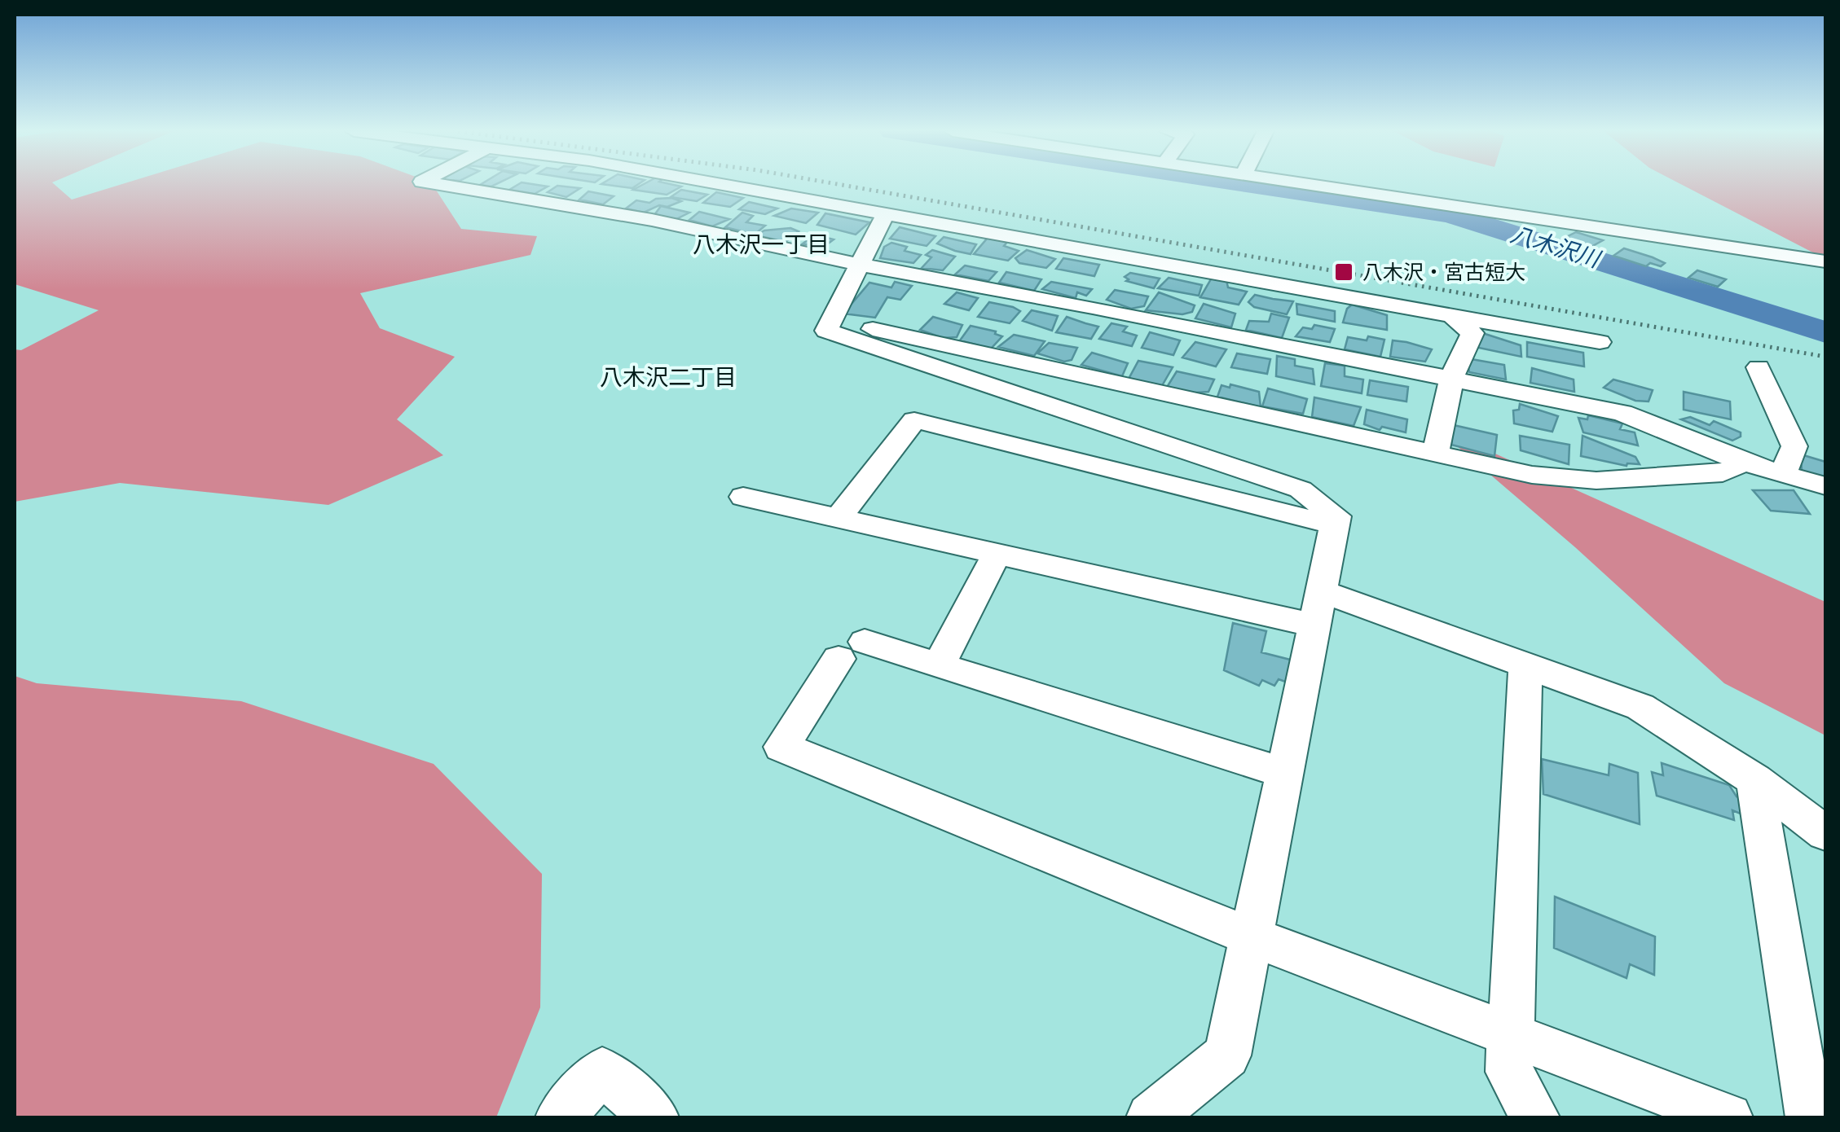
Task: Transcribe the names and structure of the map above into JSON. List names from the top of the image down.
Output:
{
  "districts": ["八木沢一丁目", "八木沢二丁目"],
  "water": ["八木沢川"],
  "places": {
    "transit": ["八木沢・宮古短大"]
  }
}
